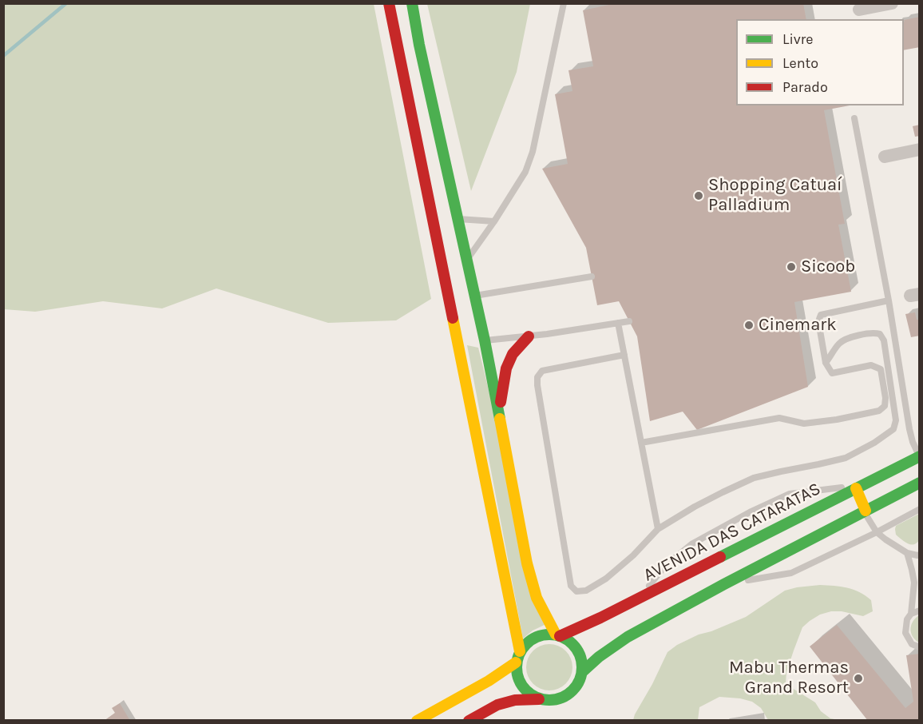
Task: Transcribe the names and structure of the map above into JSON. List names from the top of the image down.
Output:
{
  "streets": {
    "main road": ["AVENIDA DAS CATARATAS"]
  },
  "places": [
    "Shopping Catuaí Palladium",
    "Sicoob",
    "Cinemark",
    "Mabu Thermas Grand Resort"
  ],
  "legend": ["Livre", "Lento", "Parado"]
}
